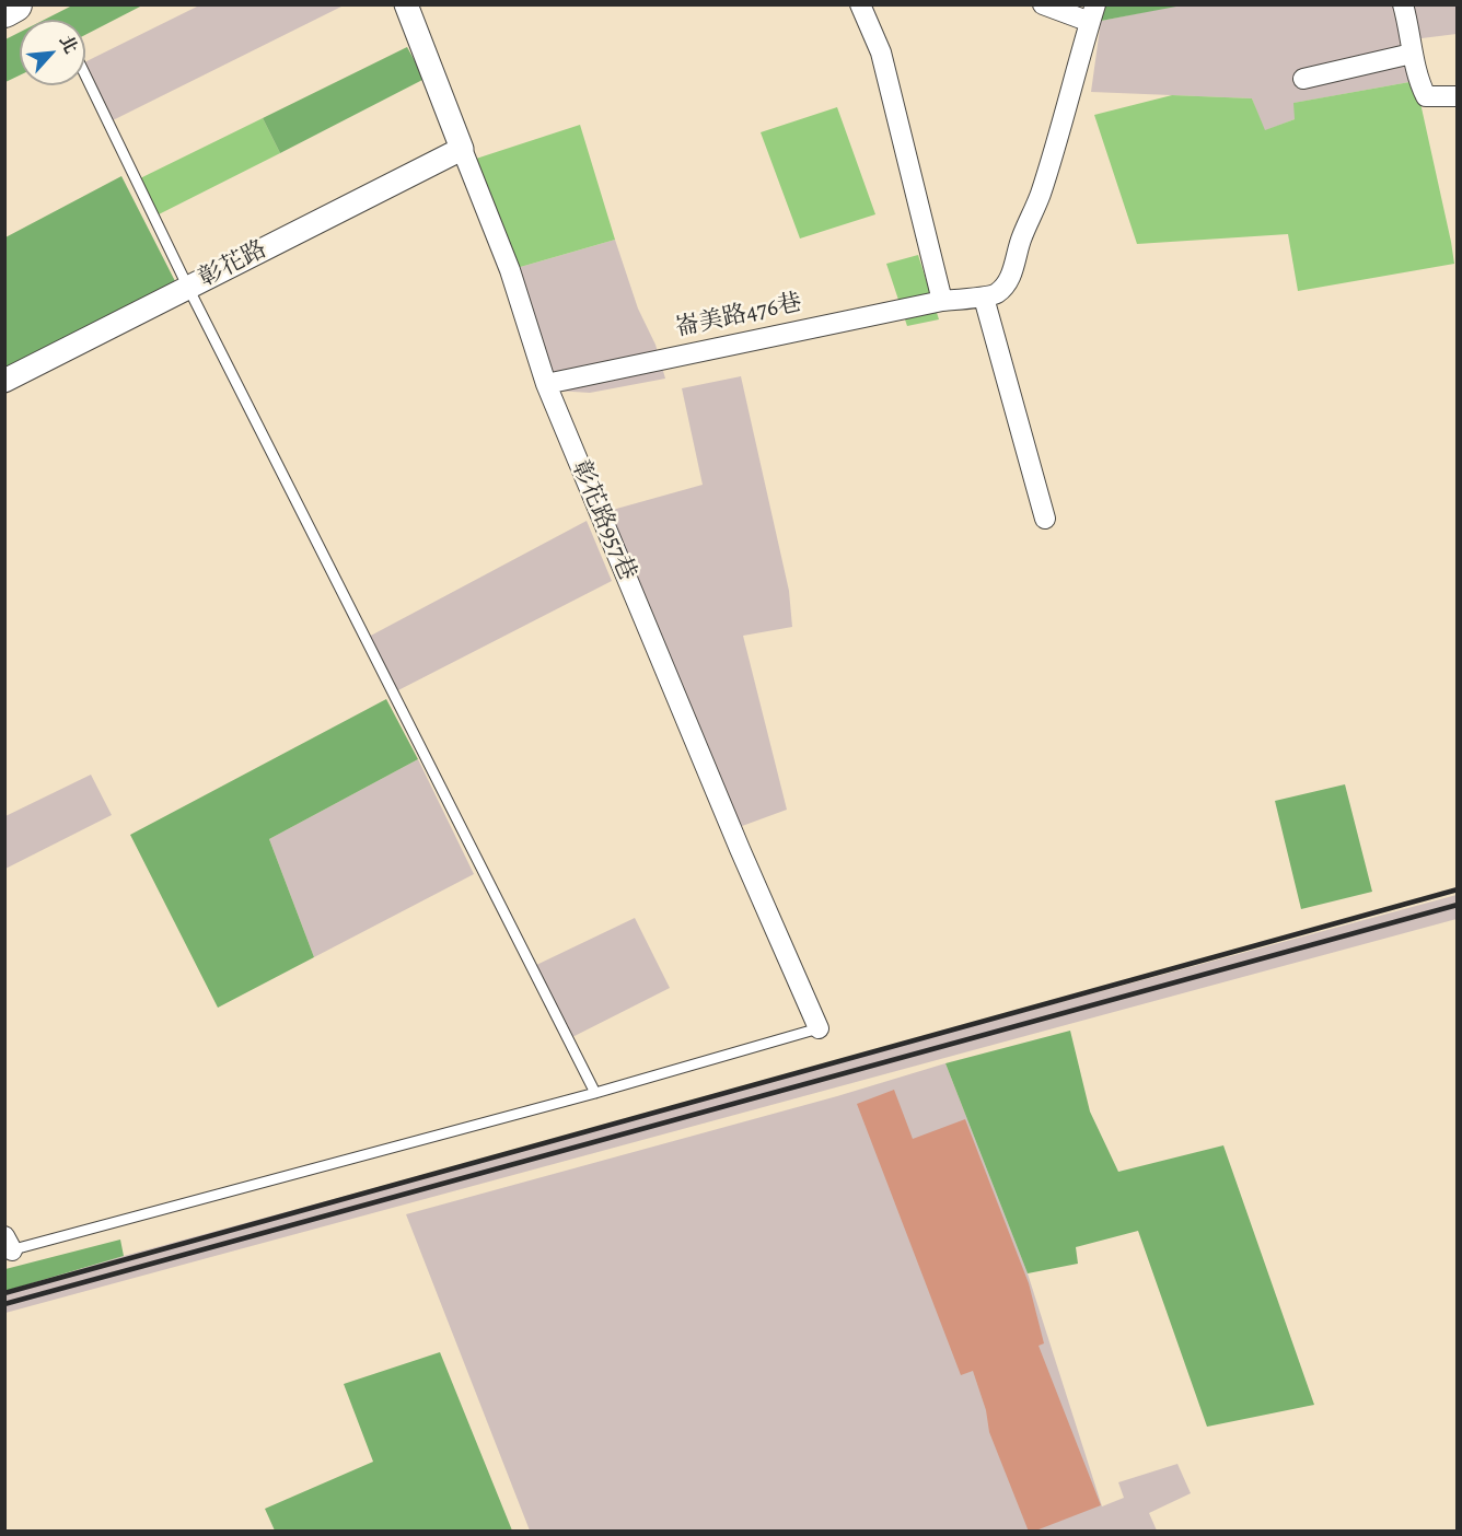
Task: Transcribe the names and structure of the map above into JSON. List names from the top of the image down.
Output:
{
  "streets": {
    "street": ["彰花路", "崙美路476巷", "彰花路957巷"]
  },
  "crossings": [
    ["彰花路", "彰花路957巷"],
    ["崙美路476巷", "彰花路957巷"]
  ],
  "north": "top right"
}
